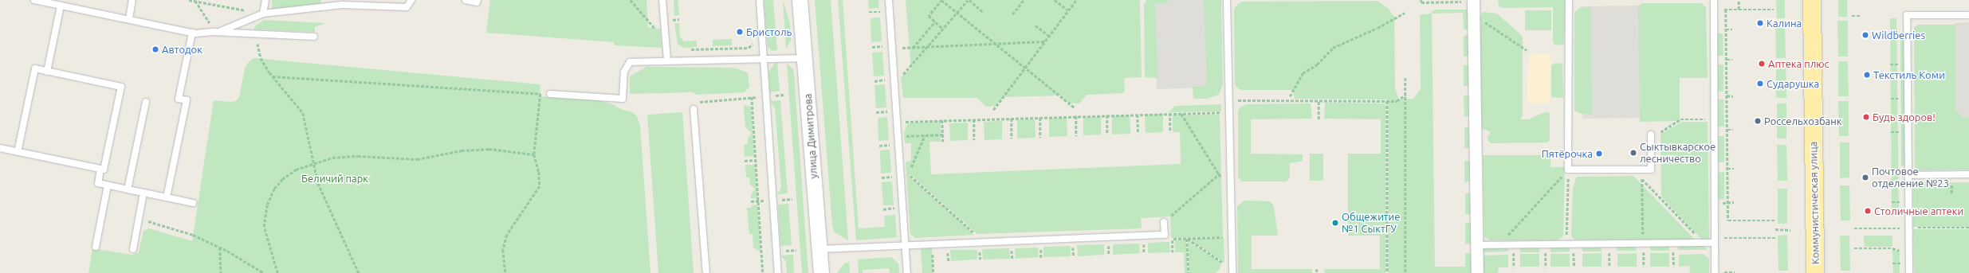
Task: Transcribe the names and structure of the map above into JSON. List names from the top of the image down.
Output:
{
  "streets": {
    "main road": ["Коммунистическая улица"],
    "street": ["улица Димитрова"]
  },
  "parks": ["Беличий парк"],
  "places": [
    "Калина",
    "Бристоль",
    "Wildberries",
    "Автодок",
    "Аптека плюс",
    "Текстиль Коми",
    "Сударушка",
    "Будь здоров!",
    "Россельхозбанк",
    "Сыктывкарское лесничество",
    "Пятёрочка",
    "Почтовое отделение №23",
    "Столичные аптеки",
    "Общежитие №1 СыктГУ"
  ]
}
